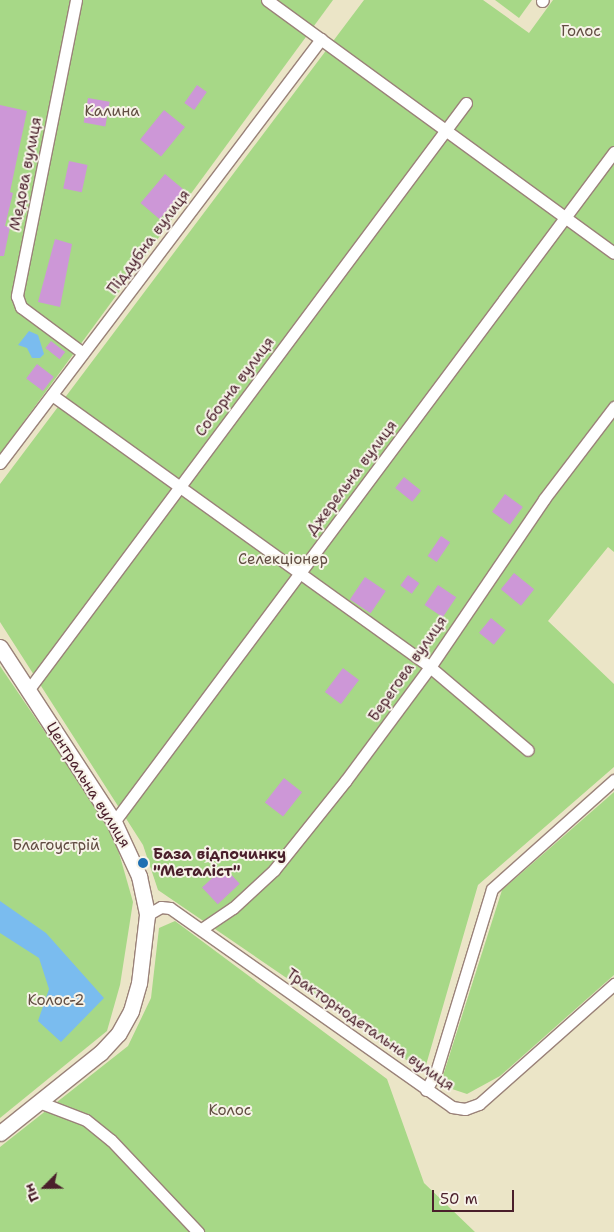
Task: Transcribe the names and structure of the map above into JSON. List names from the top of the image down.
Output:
{
  "streets": {
    "street": [
      "Медова вулиця",
      "Піддубна вулиця",
      "Соборна вулиця",
      "Джерельна вулиця",
      "Берегова вулиця",
      "Центральна вулиця",
      "Тракторнодетальна вулиця"
    ]
  },
  "crossings": [
    ["Медова вулиця", "Піддубна вулиця"],
    ["Соборна вулиця", "Центральна вулиця"],
    ["Джерельна вулиця", "Центральна вулиця"],
    ["Берегова вулиця", "Тракторнодетальна вулиця"],
    ["Центральна вулиця", "Тракторнодетальна вулиця"]
  ],
  "parks": [
    "Голос",
    "Калина",
    "Селекціонер",
    "Благоустрій",
    "Колос-2",
    "Колос"
  ],
  "places": ["База відпочинку \"Металіст\""],
  "scale_bar": "50 m",
  "north": "bottom left"
}
